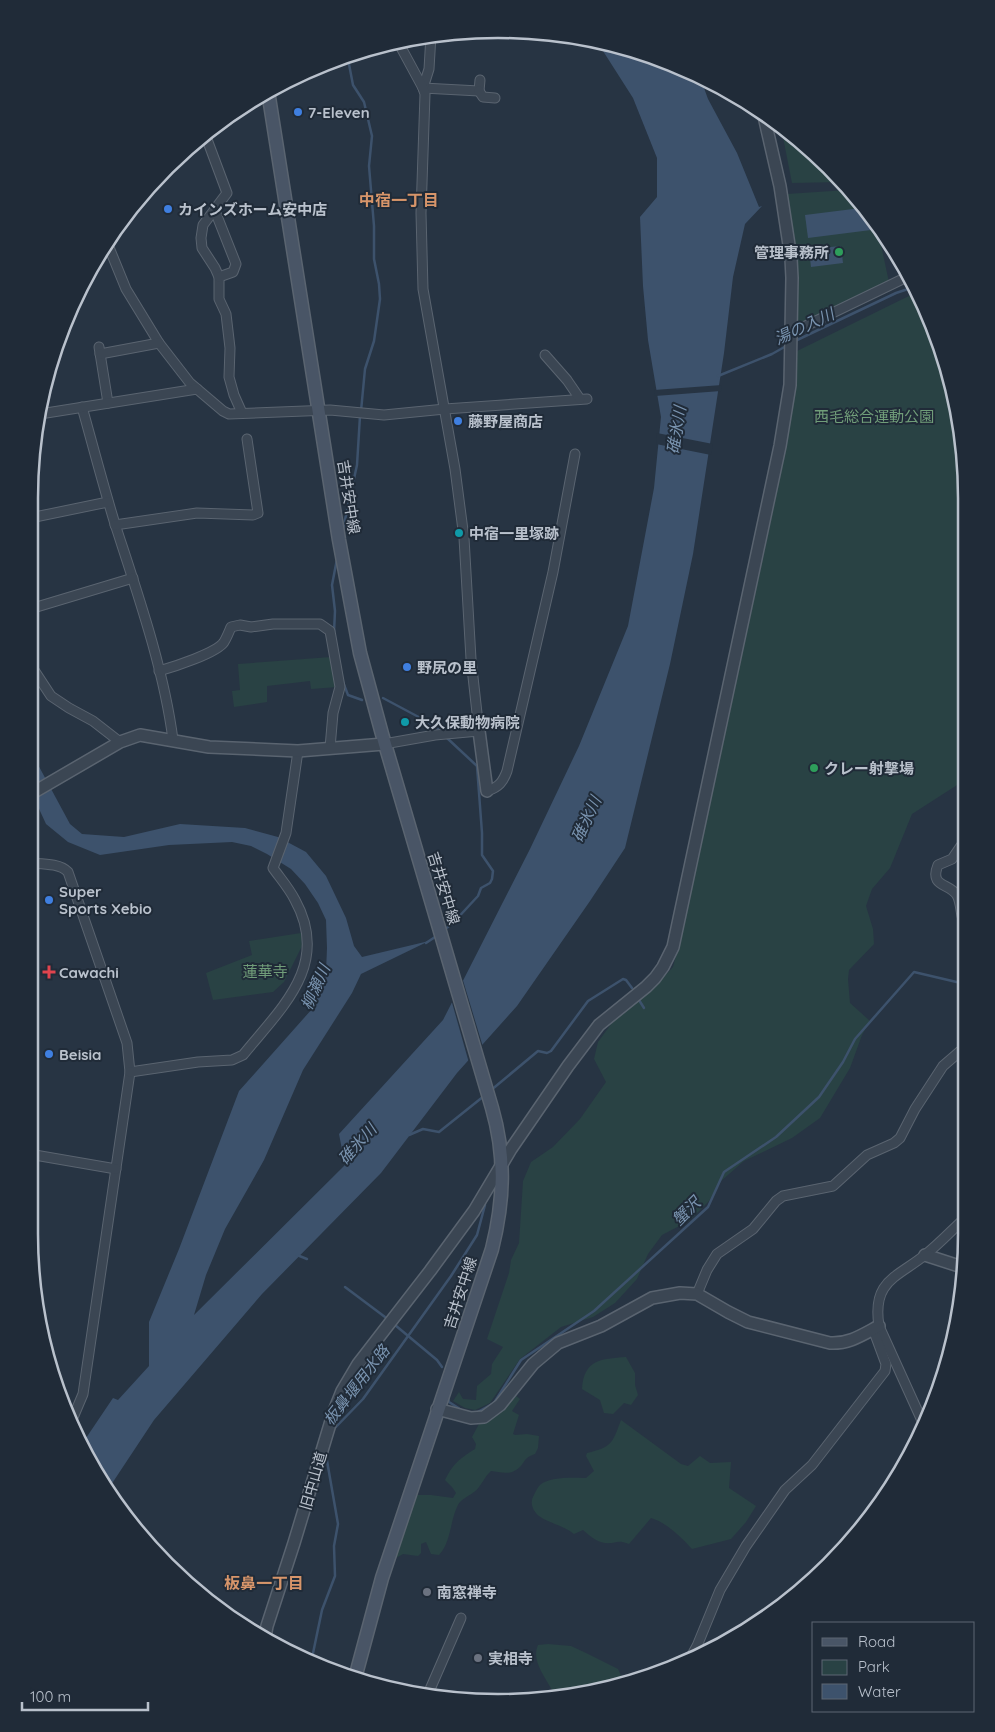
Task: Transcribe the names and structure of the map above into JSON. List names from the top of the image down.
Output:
{
  "streets": {
    "main road": ["吉井安中線"],
    "street": ["旧中山道"]
  },
  "crossings": [
    ["吉井安中線", "旧中山道"]
  ],
  "districts": ["中宿一丁目", "板鼻一丁目"],
  "water": [
    "湯の入川",
    "碓氷川",
    "柳瀬川",
    "蟹沢",
    "板鼻堰用水路"
  ],
  "parks": ["西毛総合運動公園", "蓮華寺"],
  "places": {
    "other": [
      "7-Eleven",
      "カインズホーム安中店",
      "管理事務所",
      "藤野屋商店",
      "中宿一里塚跡",
      "野尻の里",
      "大久保動物病院",
      "クレー射撃場",
      "Super Sports Xebio",
      "Beisia",
      "南窓禅寺",
      "実相寺"
    ],
    "health": ["Cawachi"]
  },
  "legend": ["Road", "Park", "Water"],
  "scale_bar": "100 m"
}
